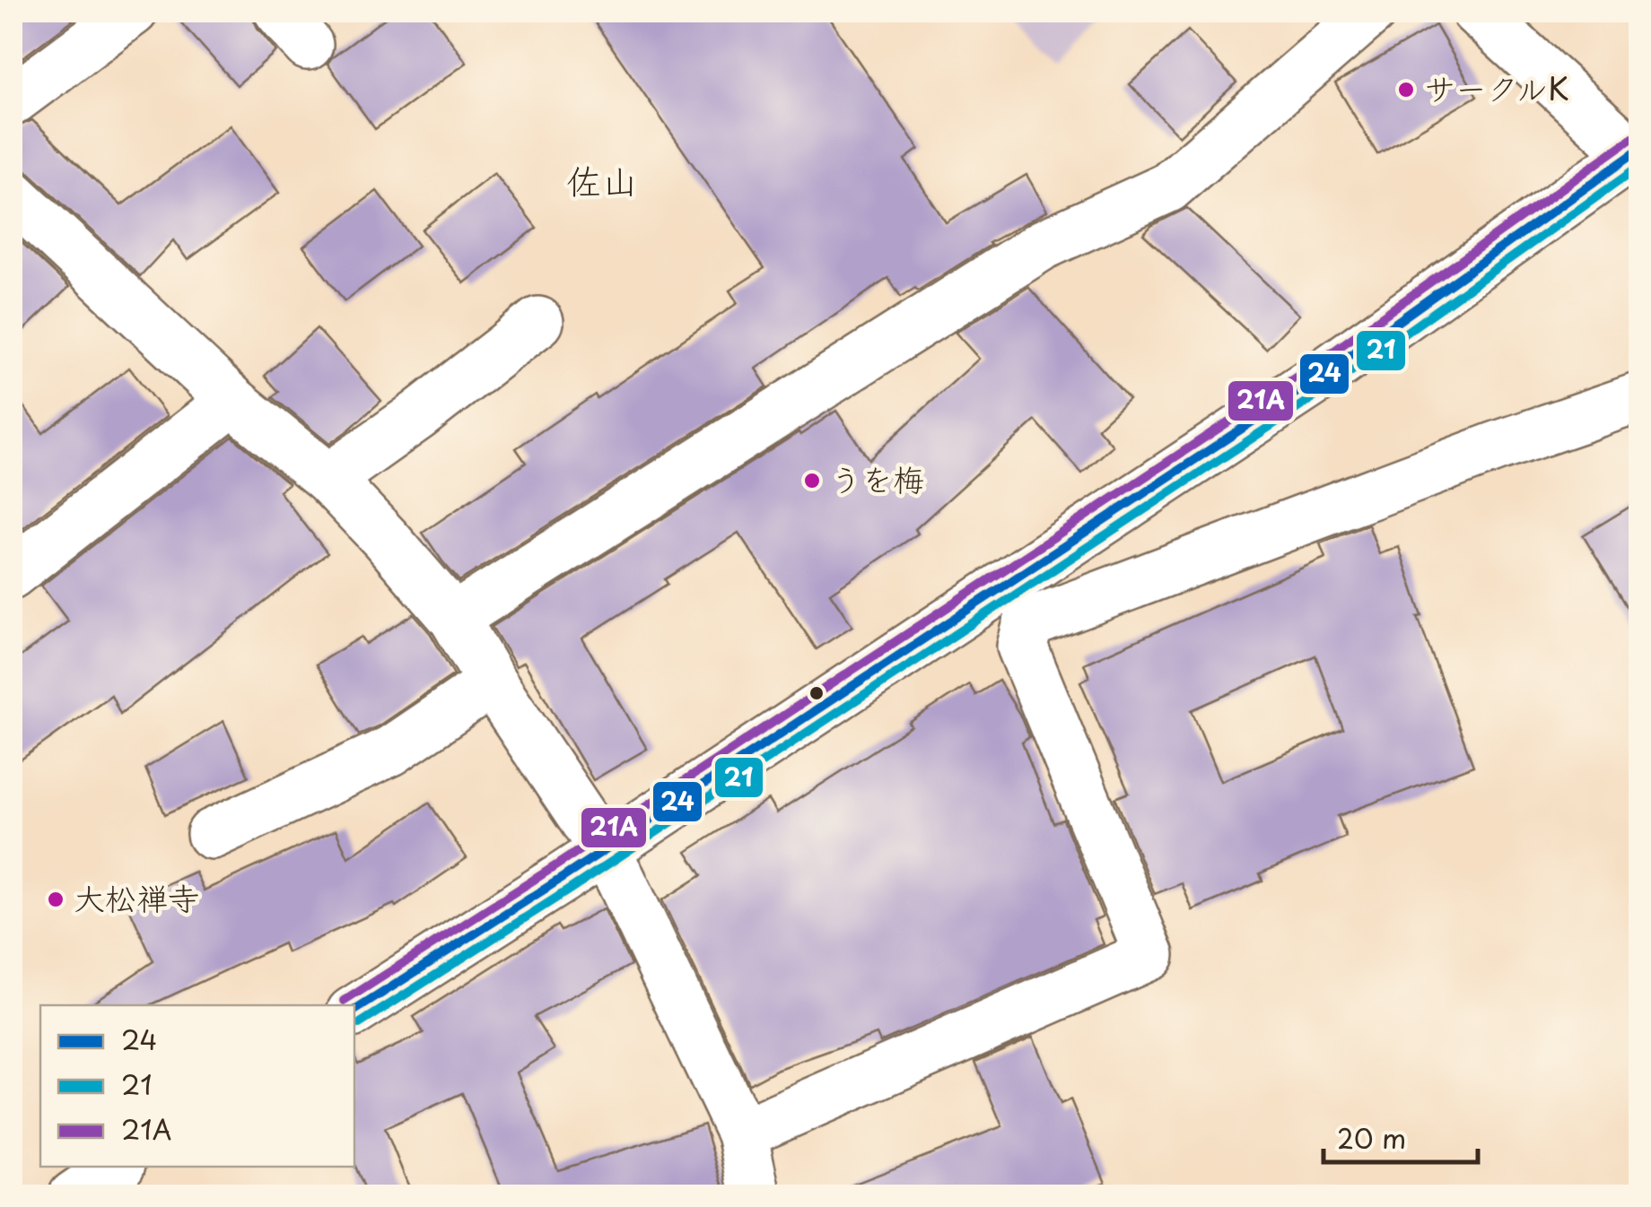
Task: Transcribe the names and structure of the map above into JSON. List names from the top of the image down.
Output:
{
  "districts": ["佐山"],
  "places": ["サークルK", "うを梅", "大松禅寺"],
  "lines": ["transit line 21A", "transit line 24", "transit line 21"],
  "legend": ["24", "21", "21A"],
  "scale_bar": "20 m"
}
